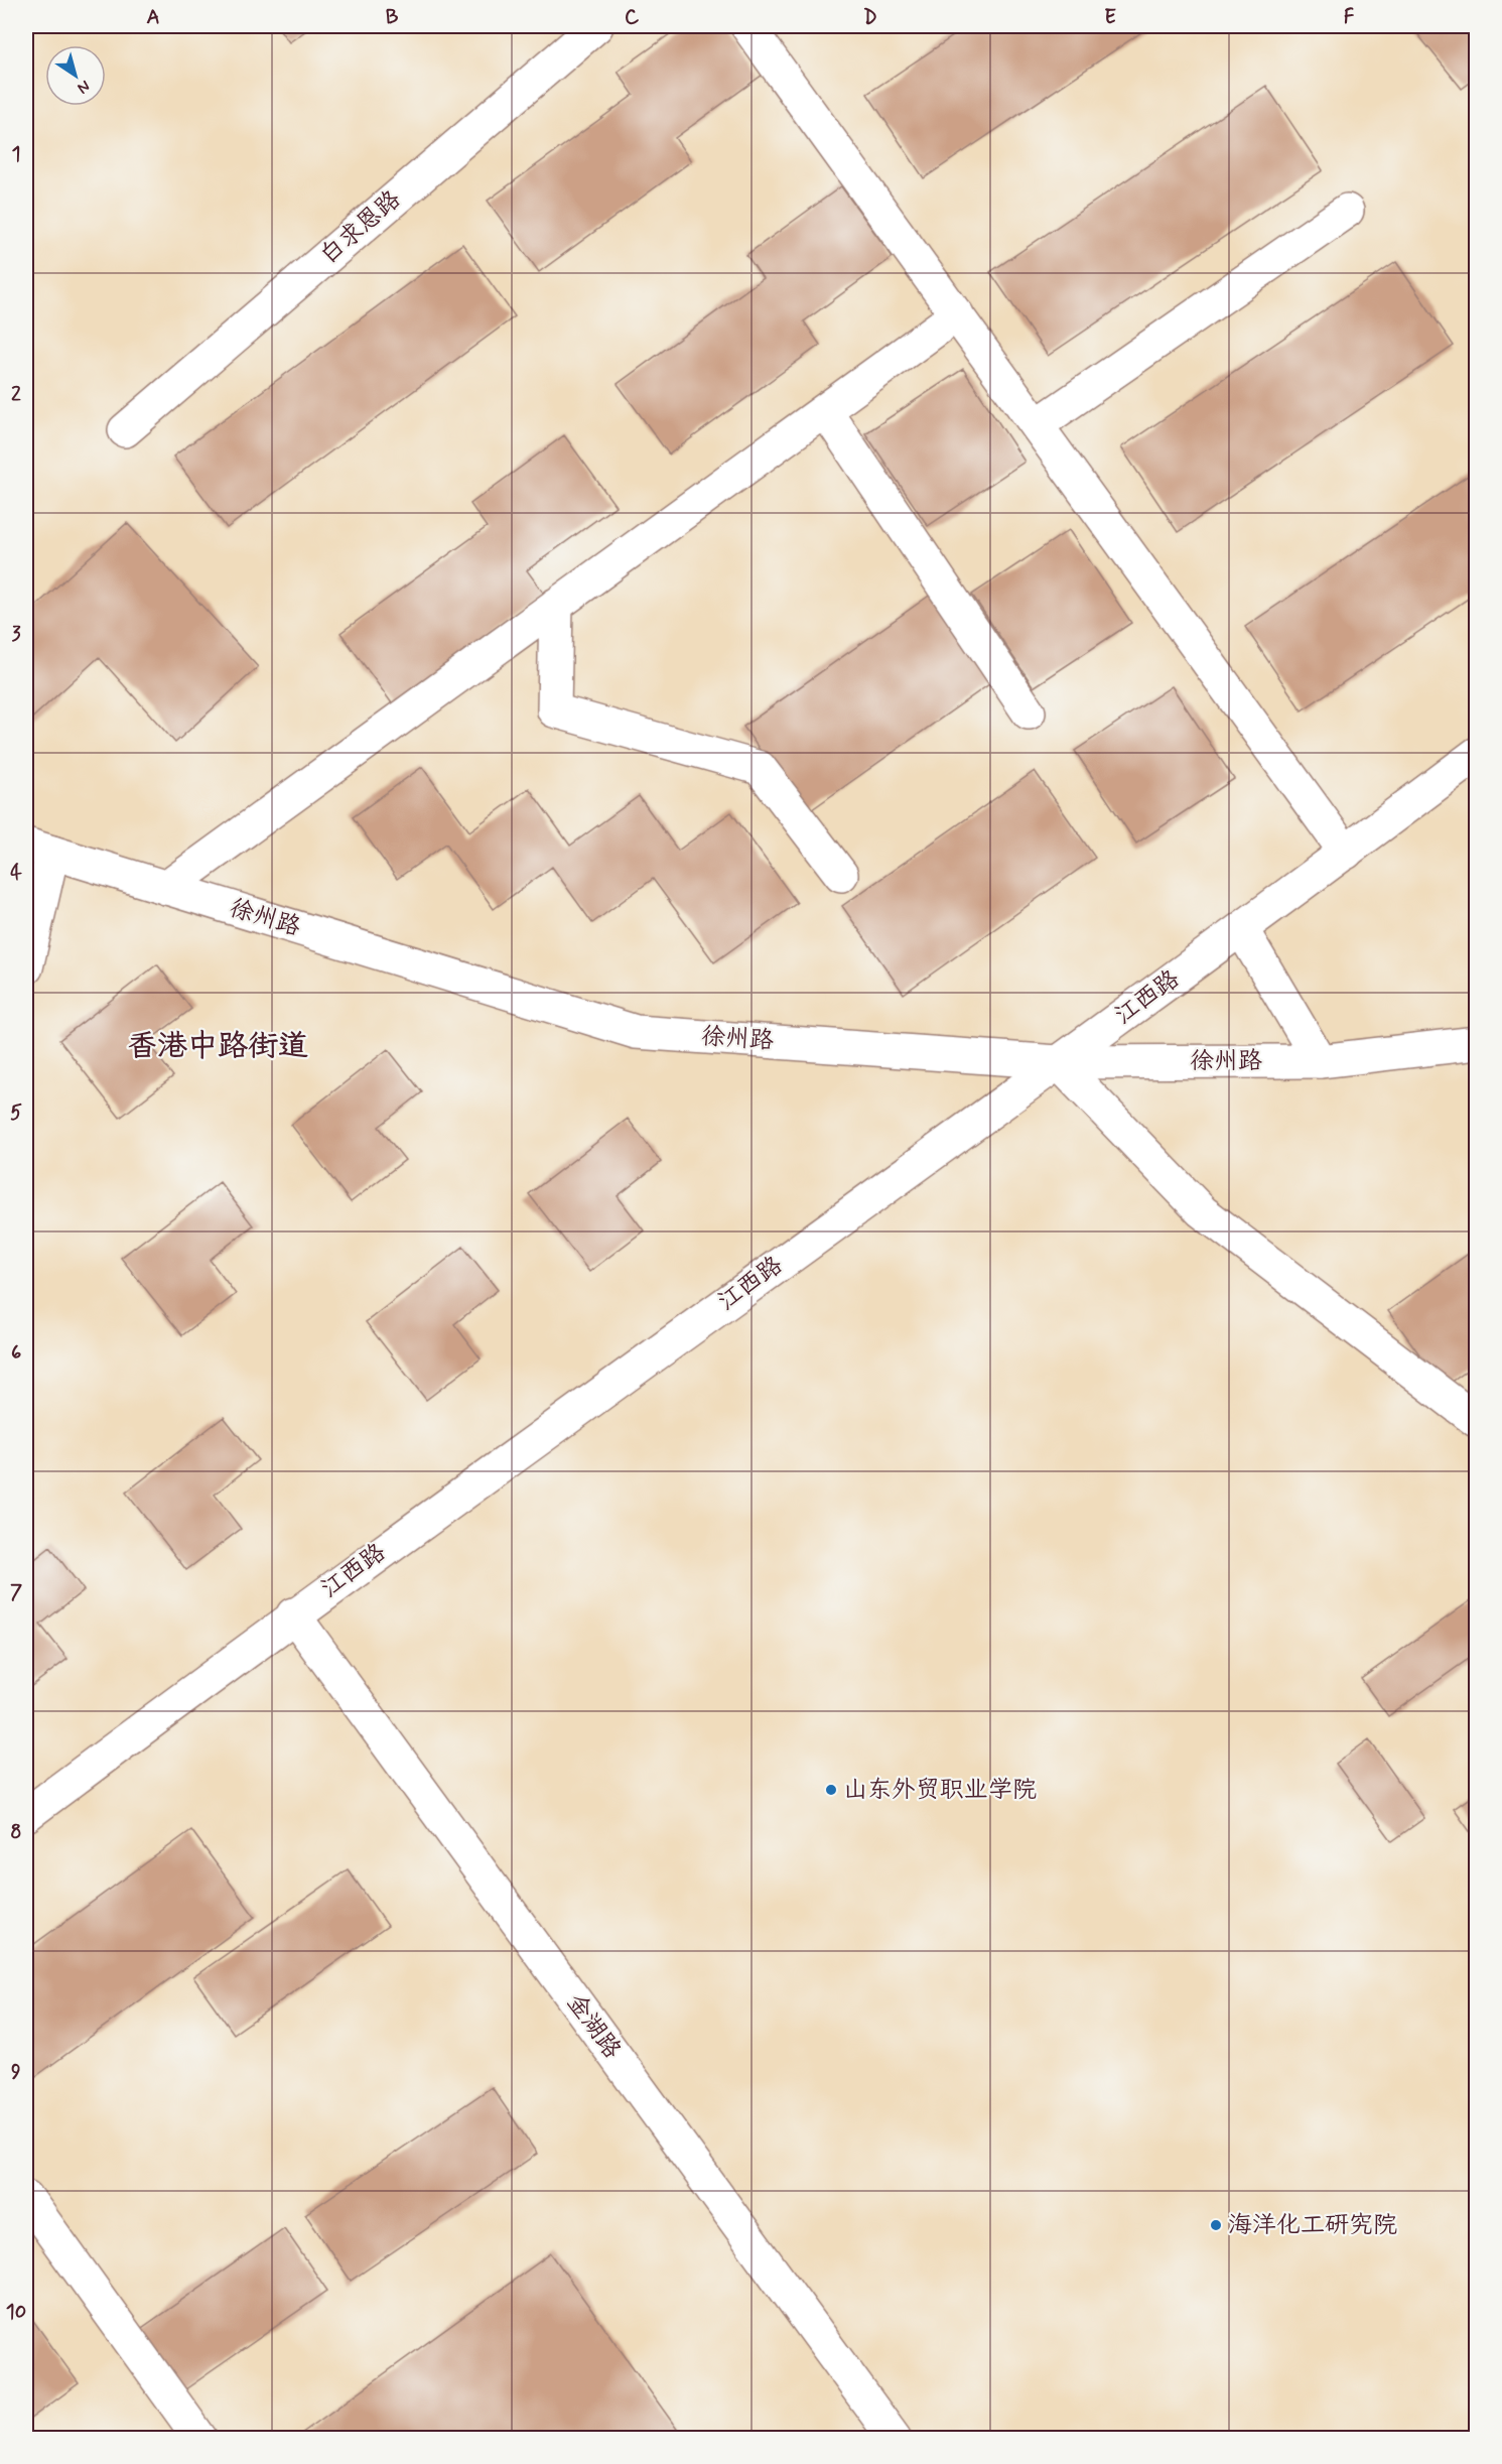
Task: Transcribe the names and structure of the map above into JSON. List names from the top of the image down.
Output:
{
  "streets": {
    "street": [
      "白求恩路",
      "徐州路",
      "江西路",
      "金湖路"
    ]
  },
  "crossings": [
    ["徐州路", "江西路"],
    ["江西路", "金湖路"]
  ],
  "districts": ["香港中路街道"],
  "places": ["山东外贸职业学院", "海洋化工研究院"],
  "north": "bottom right",
  "grid": {
    "columns": [
      "A",
      "B",
      "C",
      "D",
      "E",
      "F"
    ],
    "rows": [
      "1",
      "2",
      "3",
      "4",
      "5",
      "6",
      "7",
      "8",
      "9",
      "10"
    ]
  }
}
